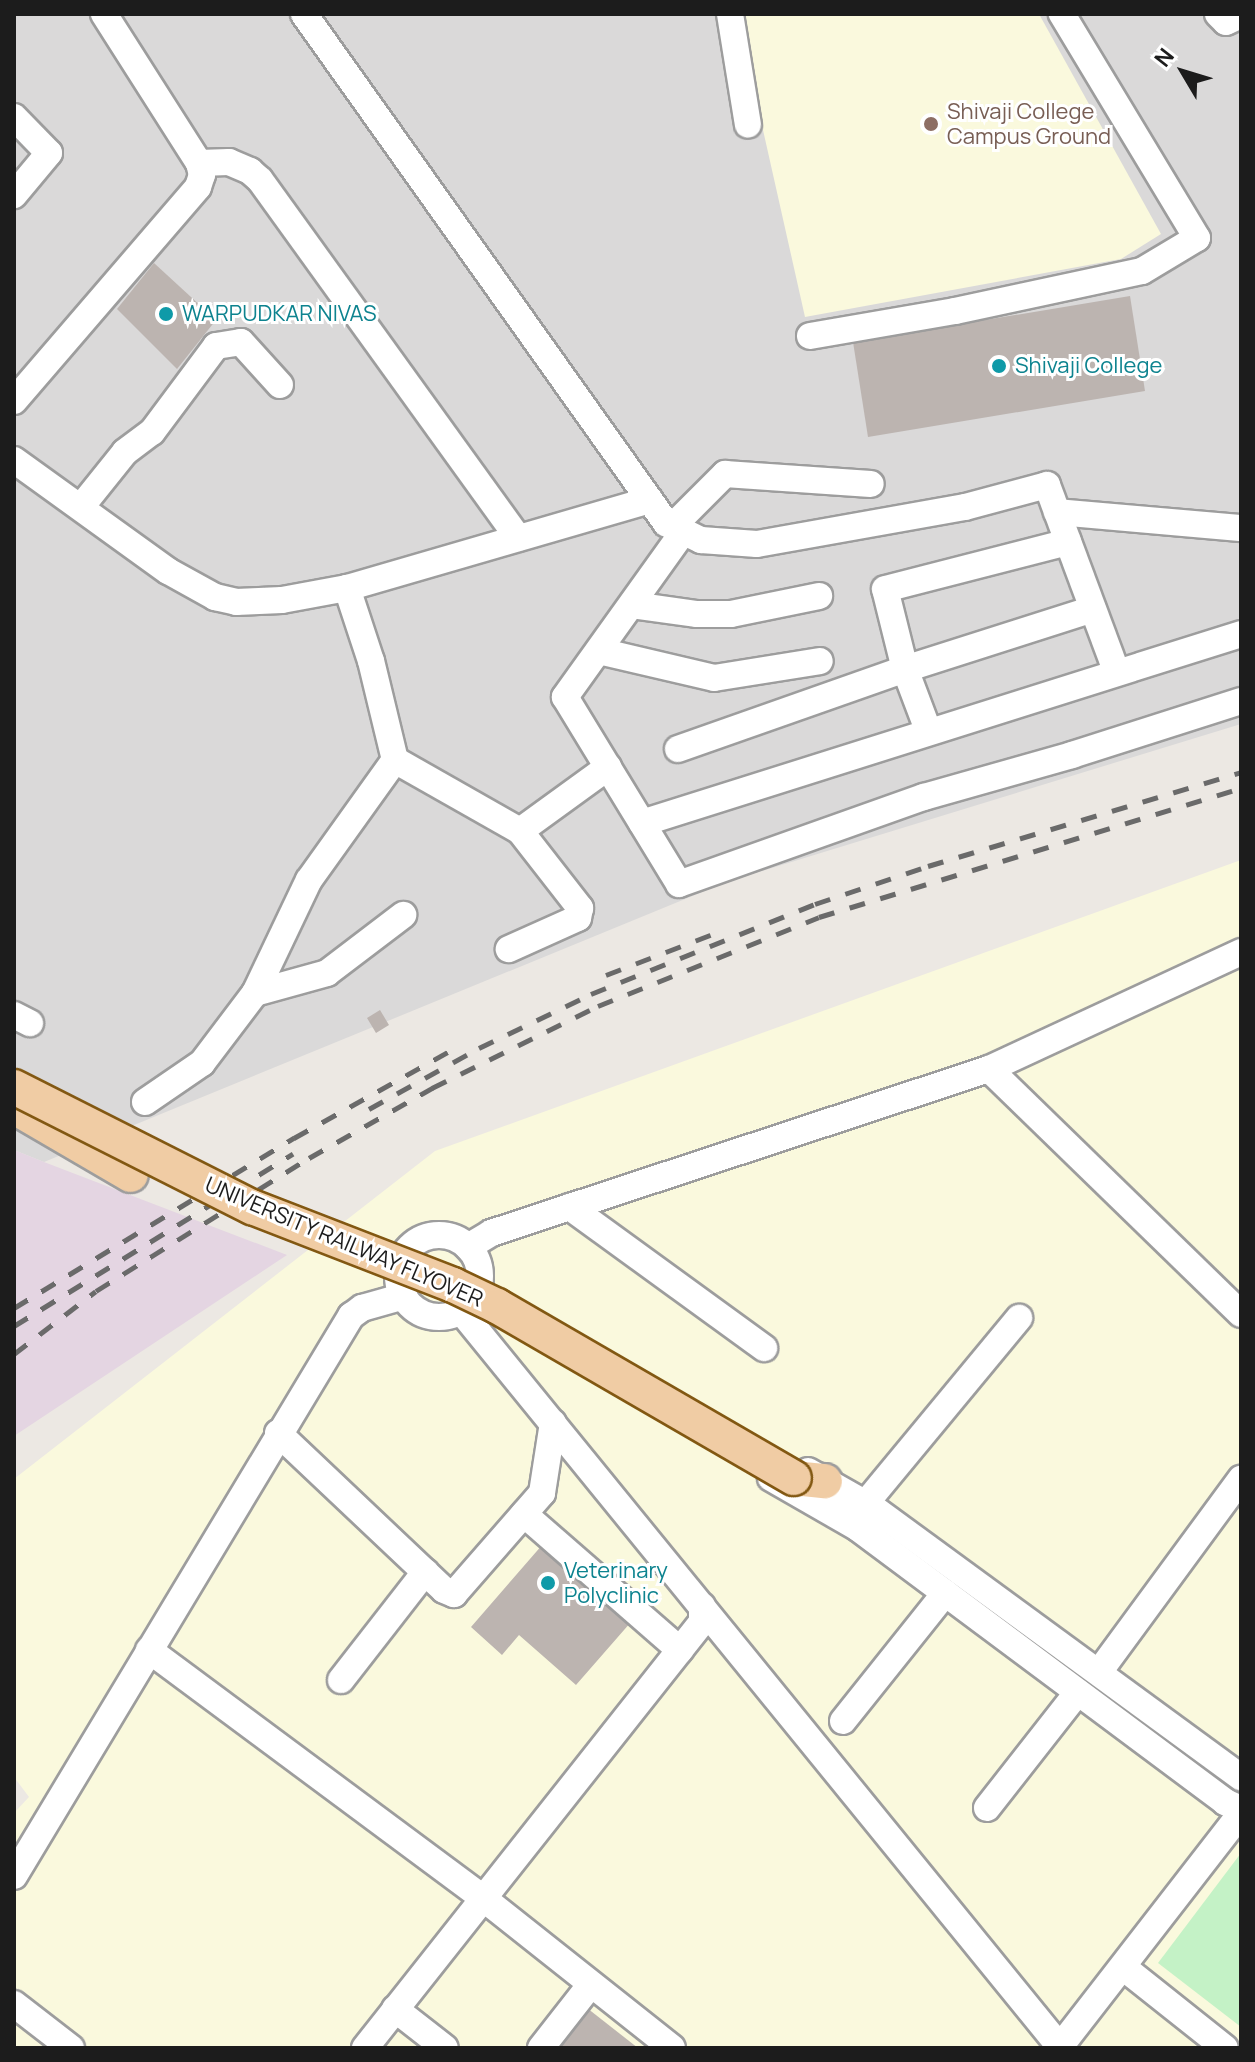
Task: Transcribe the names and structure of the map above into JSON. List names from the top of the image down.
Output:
{
  "streets": {
    "main road": ["UNIVERSITY RAILWAY FLYOVER"]
  },
  "places": [
    "Shivaji College Campus Ground",
    "WARPUDKAR NIVAS",
    "Shivaji College",
    "Veterinary Polyclinic"
  ],
  "north": "top left"
}
